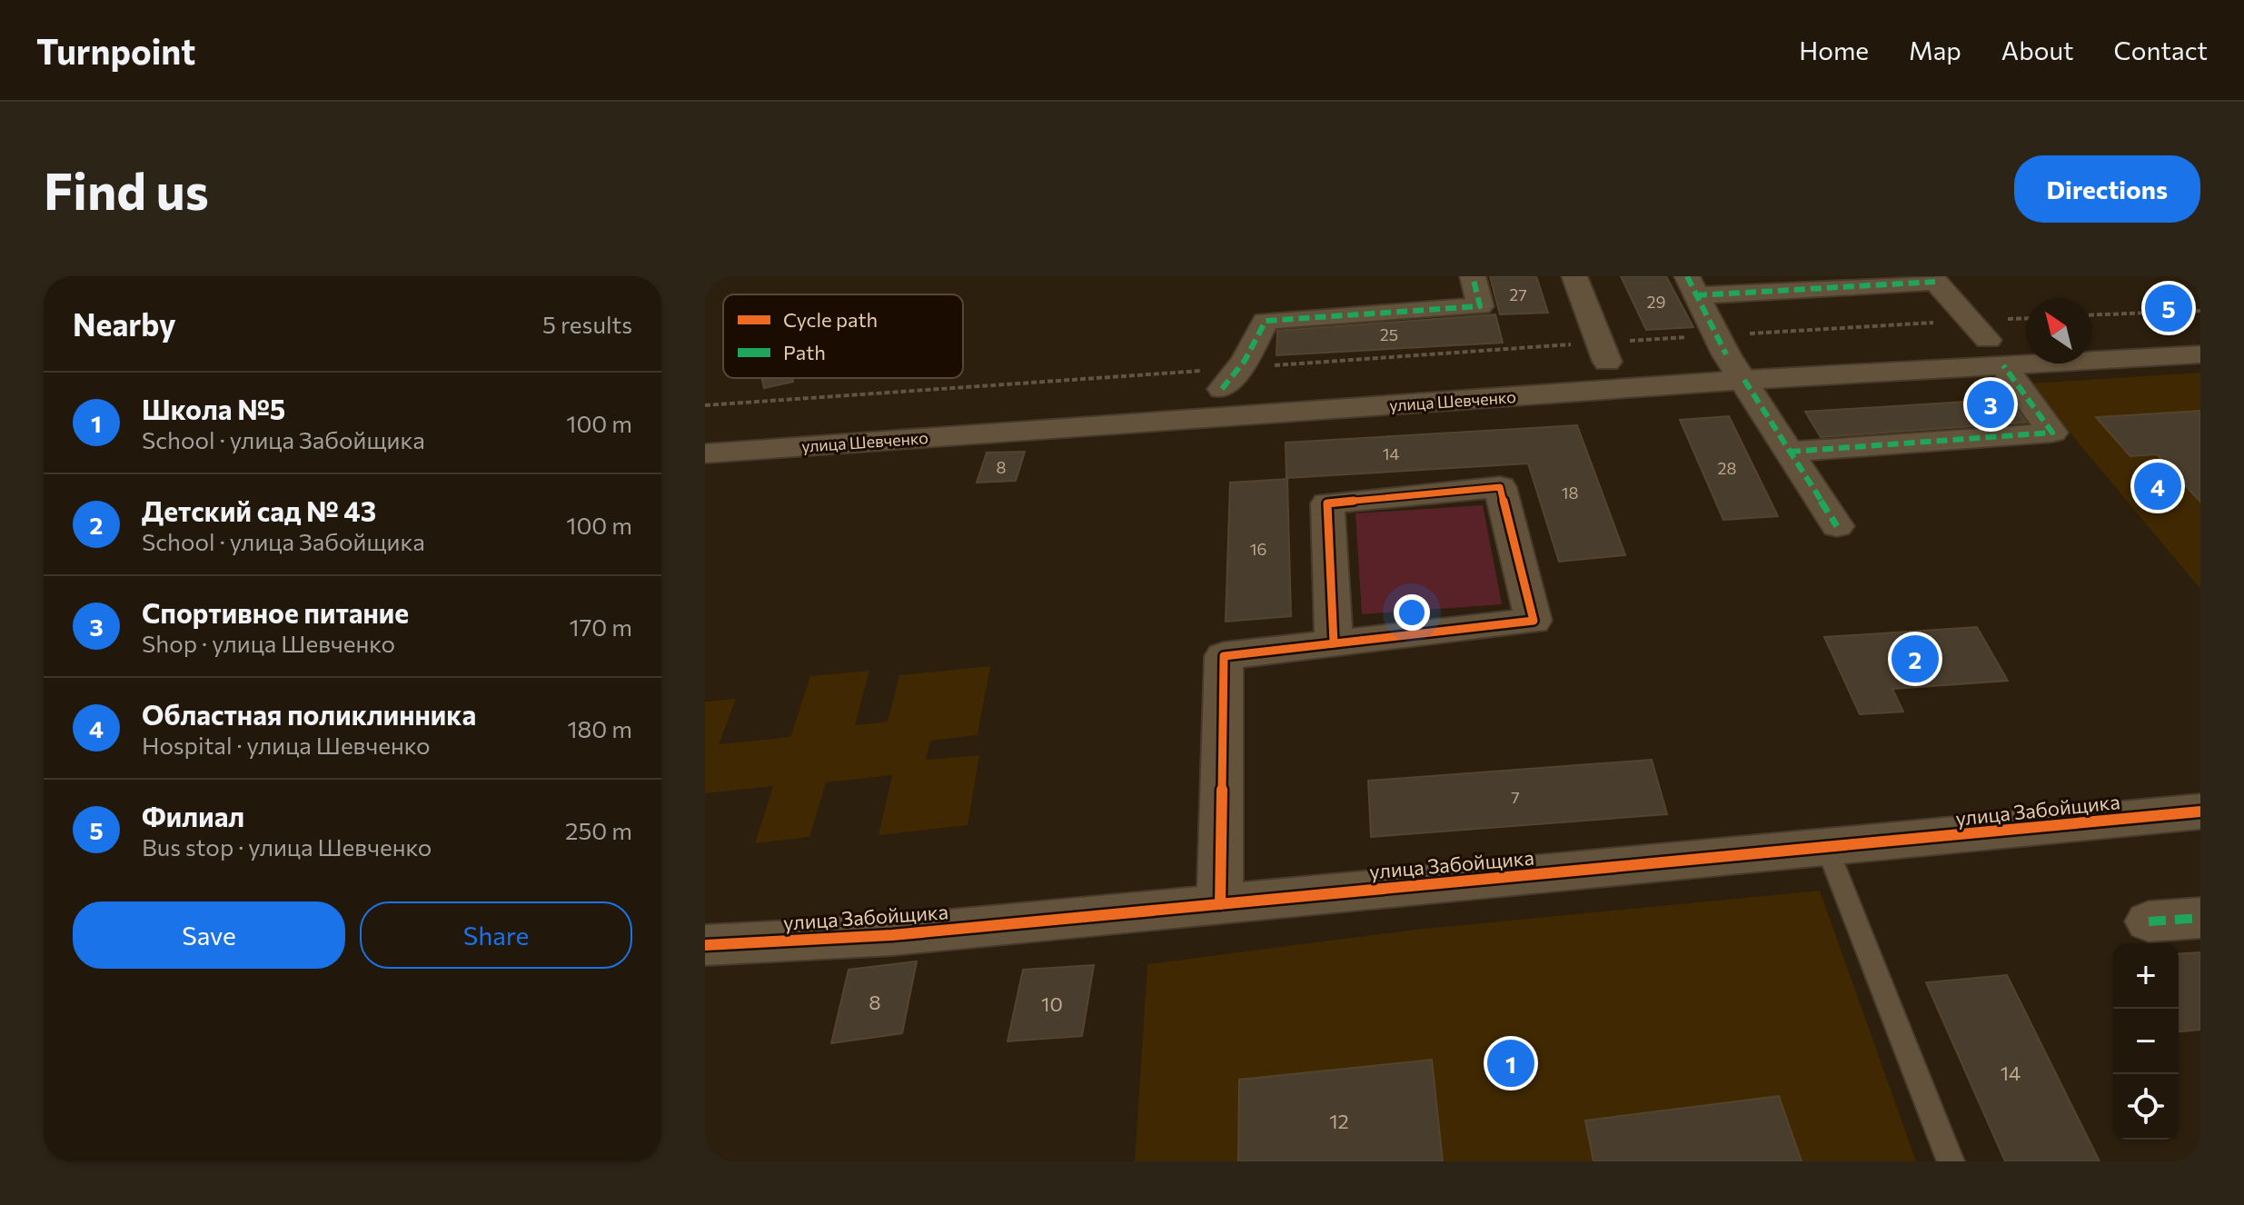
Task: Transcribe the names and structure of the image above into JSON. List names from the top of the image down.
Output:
{
  "streets": {
    "street": ["улица Шевченко", "улица Забойщика"]
  },
  "house_numbers": [
    "27",
    "29",
    "25",
    "14",
    "8",
    "28",
    "18",
    "16",
    "7",
    "8",
    "10",
    "14",
    "12"
  ],
  "legend": ["Cycle path", "Path"],
  "north": "top left",
  "page": {
    "header": "Turnpoint",
    "nav": [
      "Home",
      "Map",
      "About",
      "Contact"
    ],
    "buttons": [
      "Directions",
      ["Save", "Share"]
    ],
    "title": "Find us",
    "heading": ["Nearby", "5 results"],
    "pins": [
      "5",
      "3",
      "4",
      "2",
      "1"
    ],
    "list": [
      {
        "mark": "1",
        "name": "Школа №5",
        "note": "School · улица Забойщика",
        "value": "100 m"
      },
      {
        "mark": "2",
        "name": "Детский сад № 43",
        "note": "School · улица Забойщика",
        "value": "100 m"
      },
      {
        "mark": "3",
        "name": "Спортивное питание",
        "note": "Shop · улица Шевченко",
        "value": "170 m"
      },
      {
        "mark": "4",
        "name": "Областная поликлинника",
        "note": "Hospital · улица Шевченко",
        "value": "180 m"
      },
      {
        "mark": "5",
        "name": "Филиал",
        "note": "Bus stop · улица Шевченко",
        "value": "250 m"
      }
    ],
    "map_buttons": ["+", "−"]
  }
}
